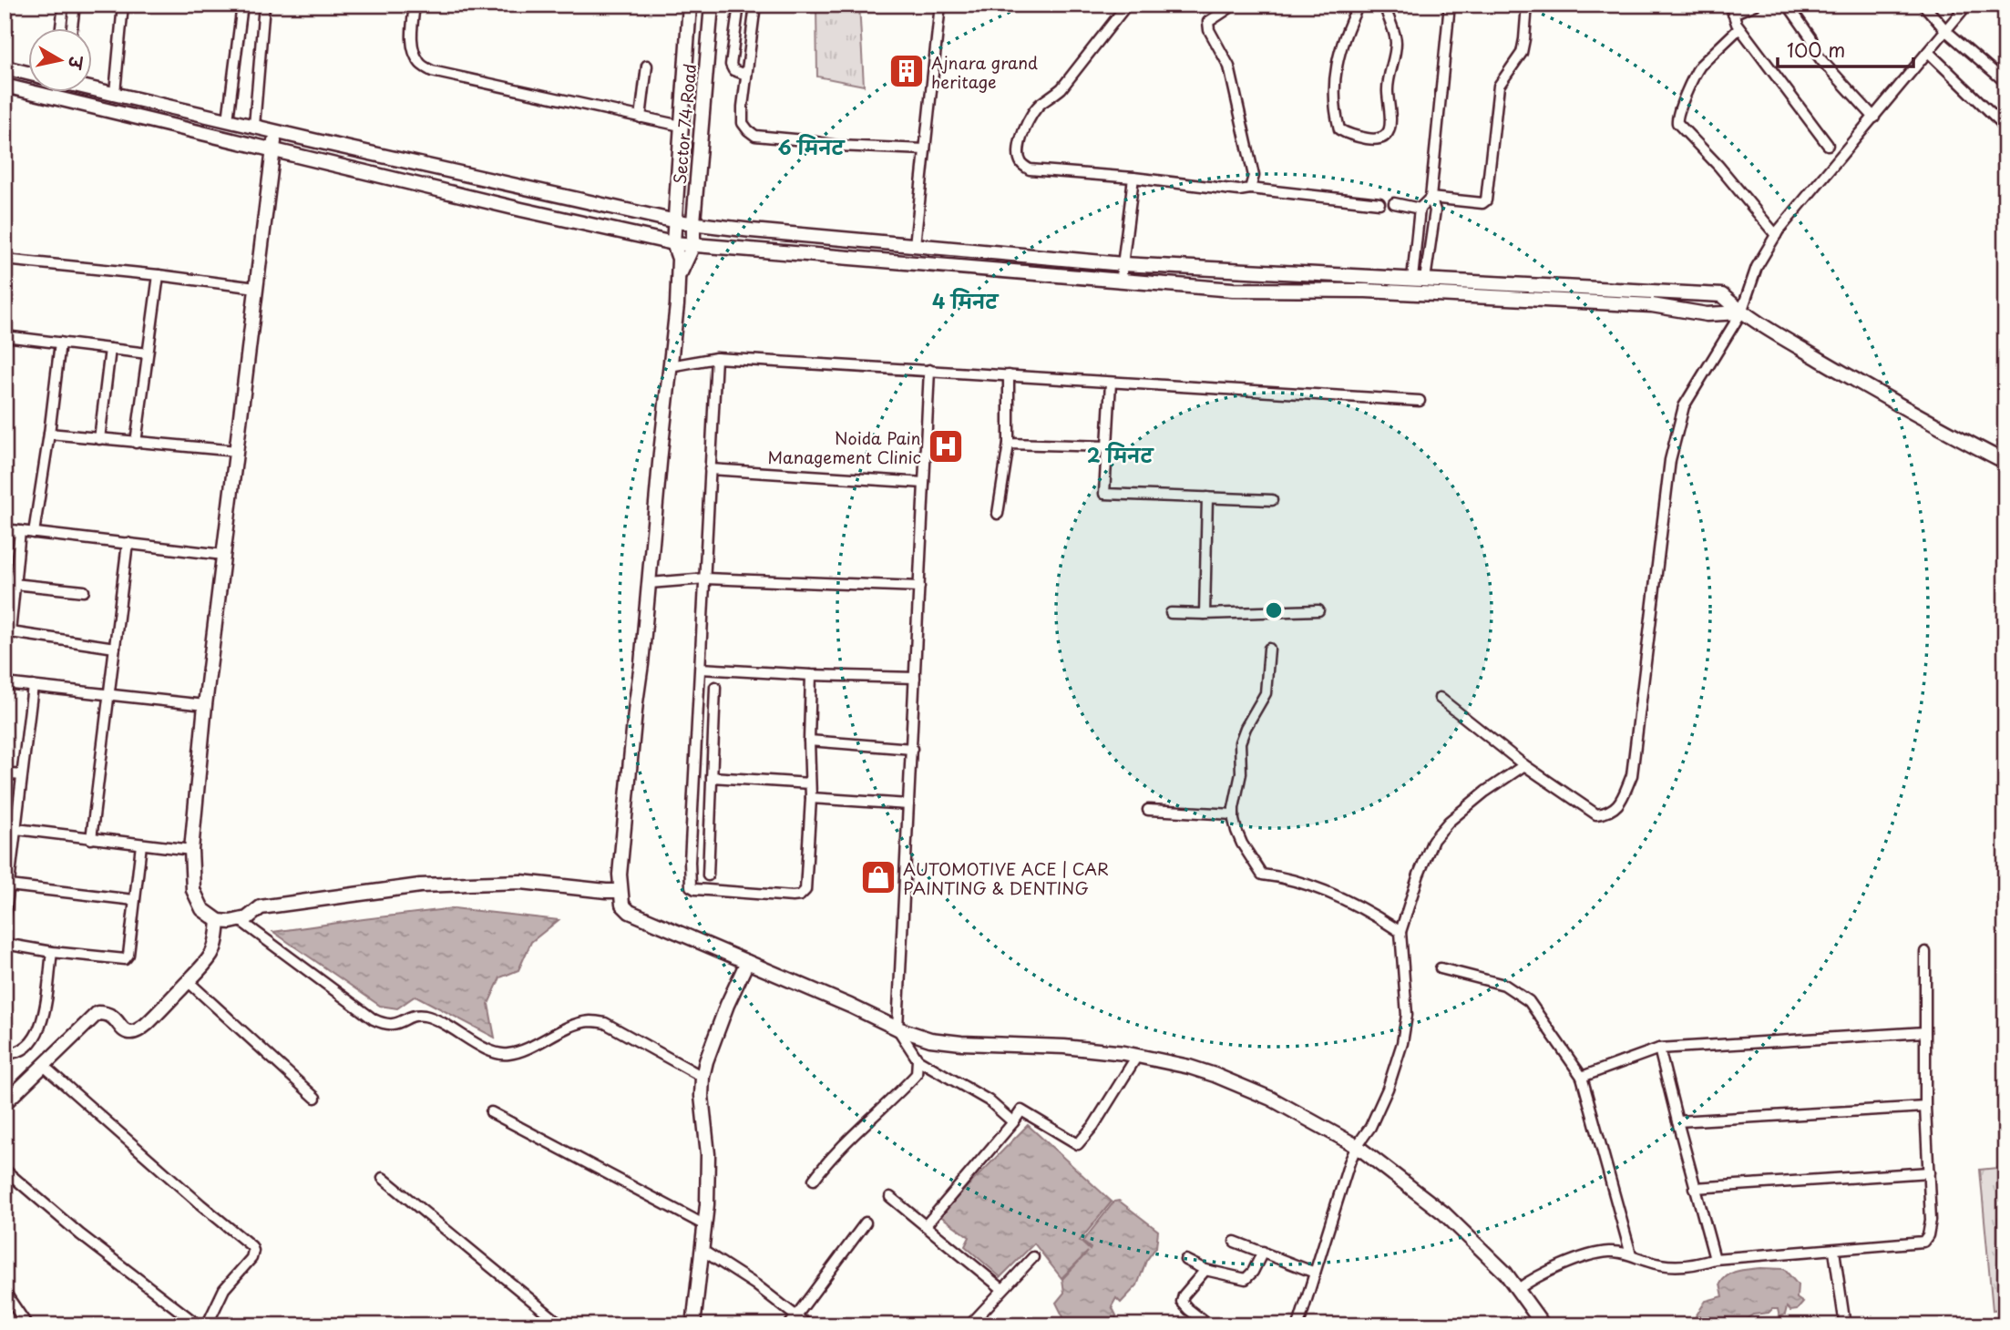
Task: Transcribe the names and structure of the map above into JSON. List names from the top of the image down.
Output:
{
  "streets": {
    "street": ["Sector 74 Road"]
  },
  "places": {
    "building": ["Ajnara grand heritage"],
    "hospital": ["Noida Pain Management Clinic"],
    "shop": ["AUTOMOTIVE ACE | CAR PAINTING & DENTING"]
  },
  "scale_bar": "100 m",
  "north": "right",
  "rings": ["6 मिनट", "4 मिनट", "2 मिनट"]
}
